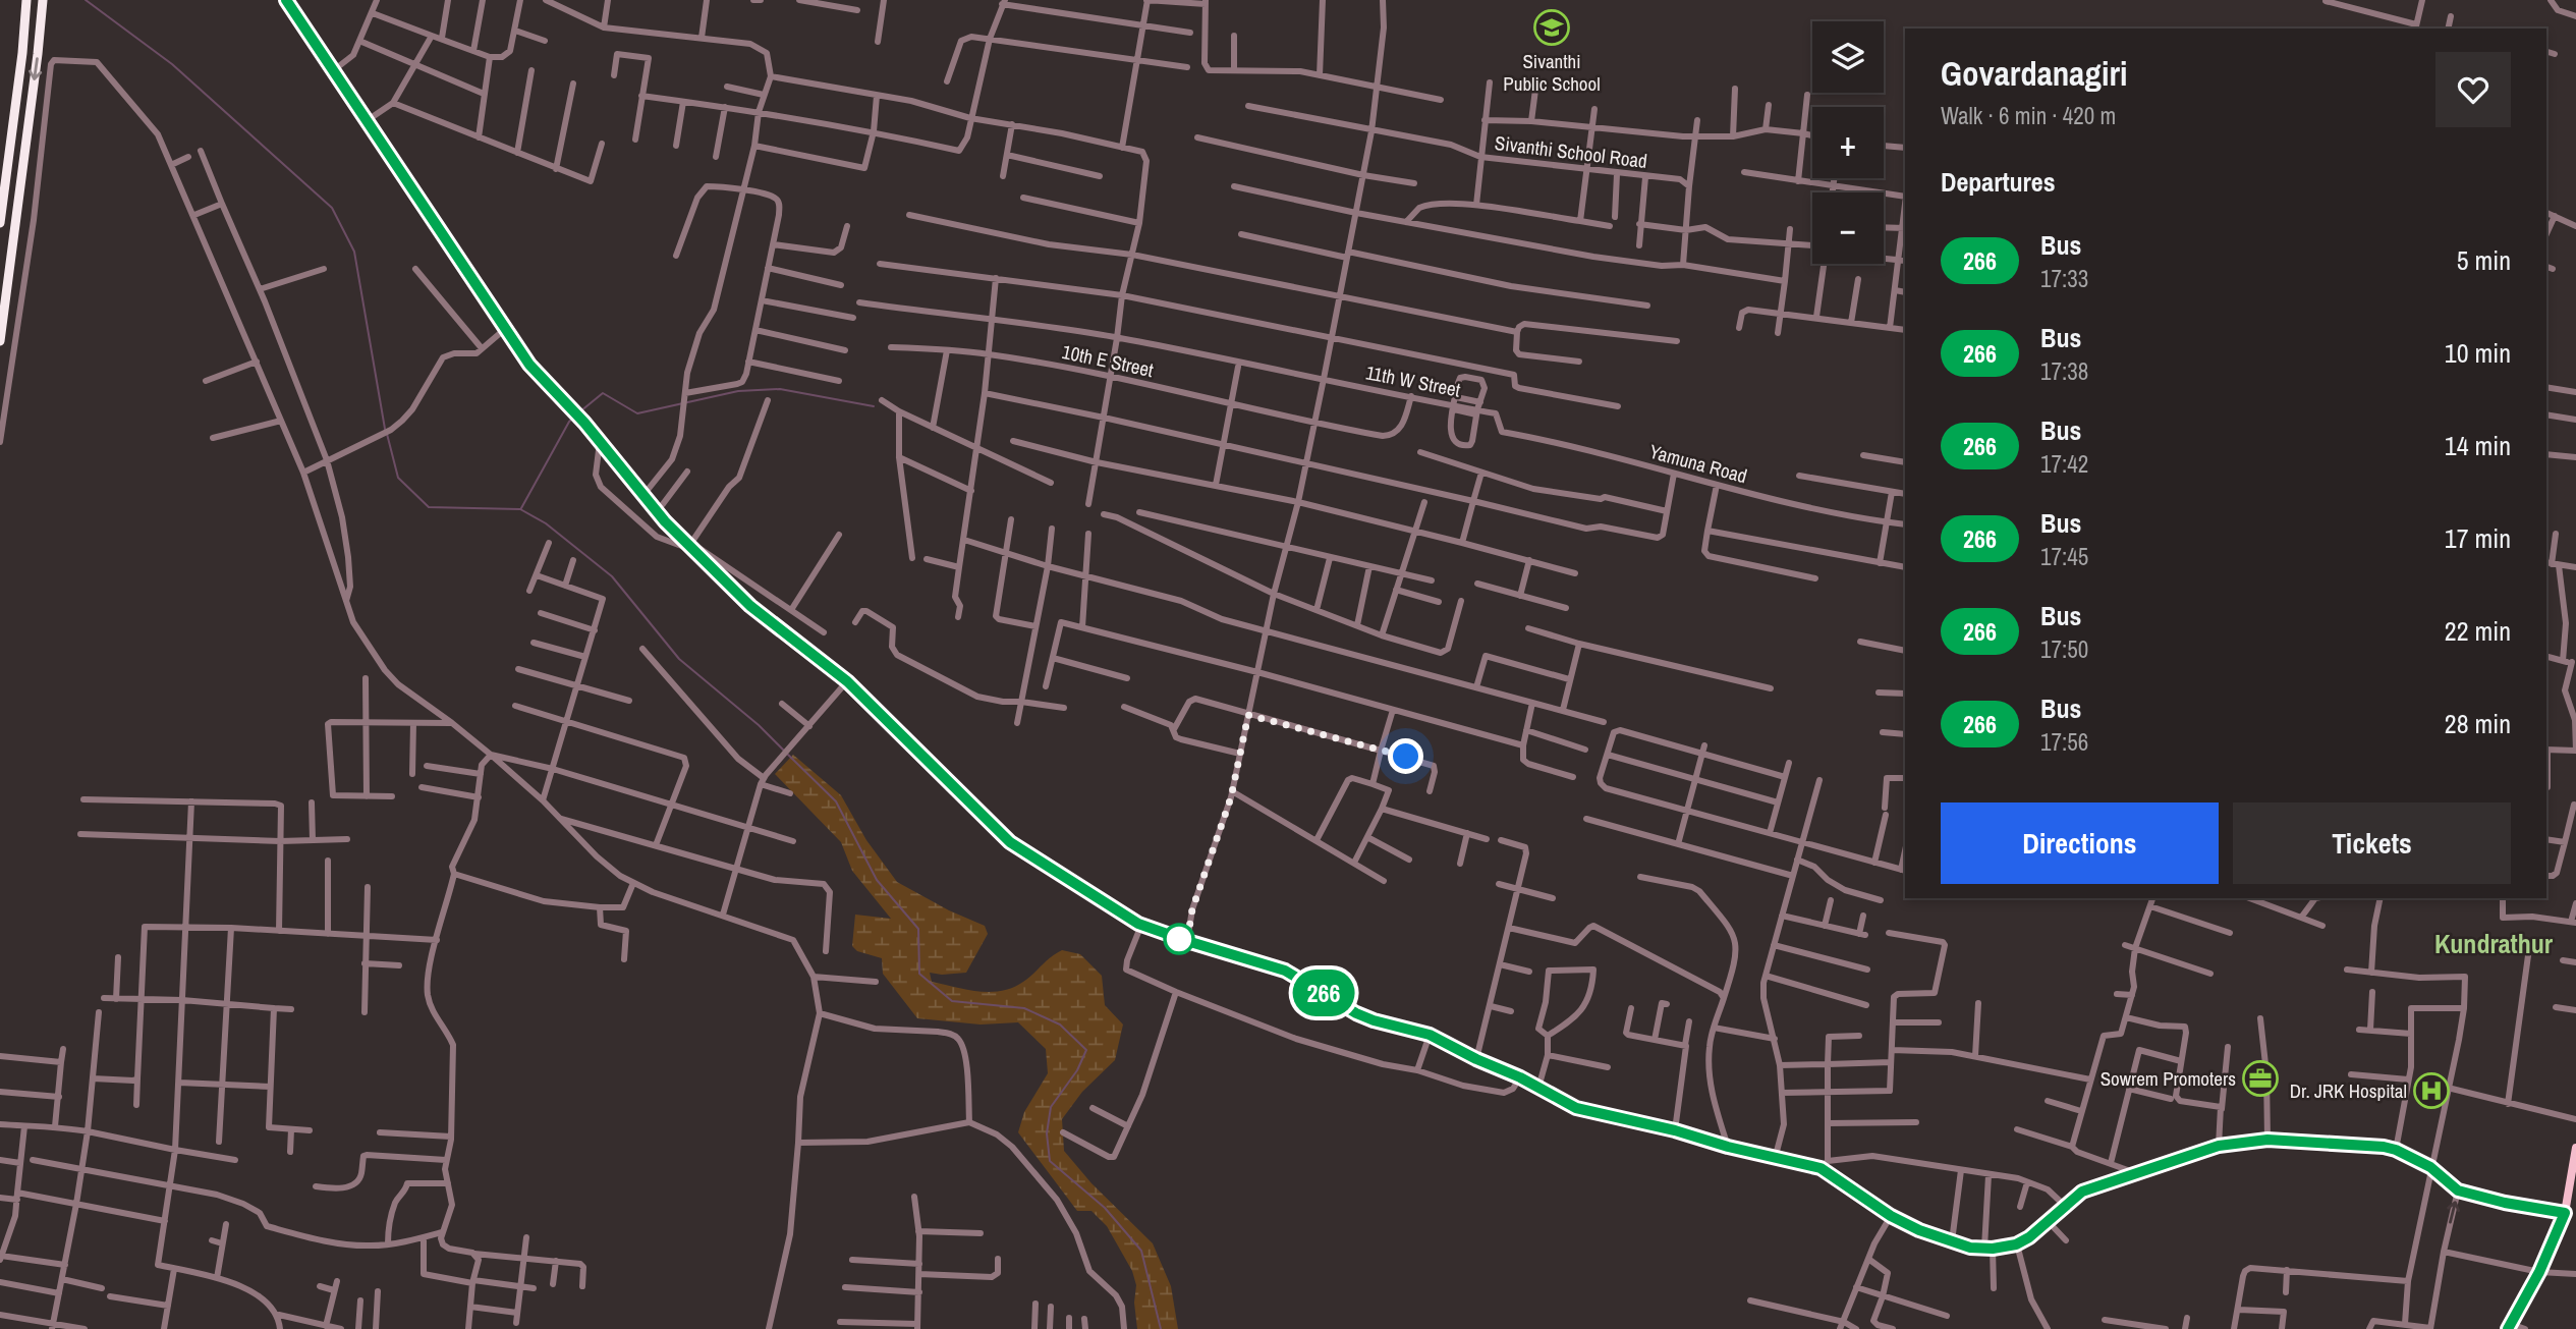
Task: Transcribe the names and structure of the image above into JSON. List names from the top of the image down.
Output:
{
  "streets": {
    "street": [
      "Sivanthi School Road",
      "10th E Street",
      "11th W Street",
      "Yamuna Road"
    ]
  },
  "crossings": [
    ["10th E Street", "11th W Street"],
    ["11th W Street", "Yamuna Road"]
  ],
  "districts": ["Kundrathur"],
  "places": {
    "school or university": ["Sivanthi Public School"],
    "office": ["Sowrem Promoters"],
    "hospital": ["Dr. JRK Hospital"]
  },
  "lines": ["bus line 266"],
  "page": {
    "on_map": "266",
    "map_buttons": ["+", "−"],
    "heading": [
      ["Govardanagiri", "Walk · 6 min · 420 m"],
      "Departures"
    ],
    "list": [
      {
        "mark": "266",
        "name": "Bus",
        "note": "17:33",
        "value": "5 min"
      },
      {
        "mark": "266",
        "name": "Bus",
        "note": "17:38",
        "value": "10 min"
      },
      {
        "mark": "266",
        "name": "Bus",
        "note": "17:42",
        "value": "14 min"
      },
      {
        "mark": "266",
        "name": "Bus",
        "note": "17:45",
        "value": "17 min"
      },
      {
        "mark": "266",
        "name": "Bus",
        "note": "17:50",
        "value": "22 min"
      },
      {
        "mark": "266",
        "name": "Bus",
        "note": "17:56",
        "value": "28 min"
      }
    ],
    "buttons": ["Directions", "Tickets"]
  }
}
